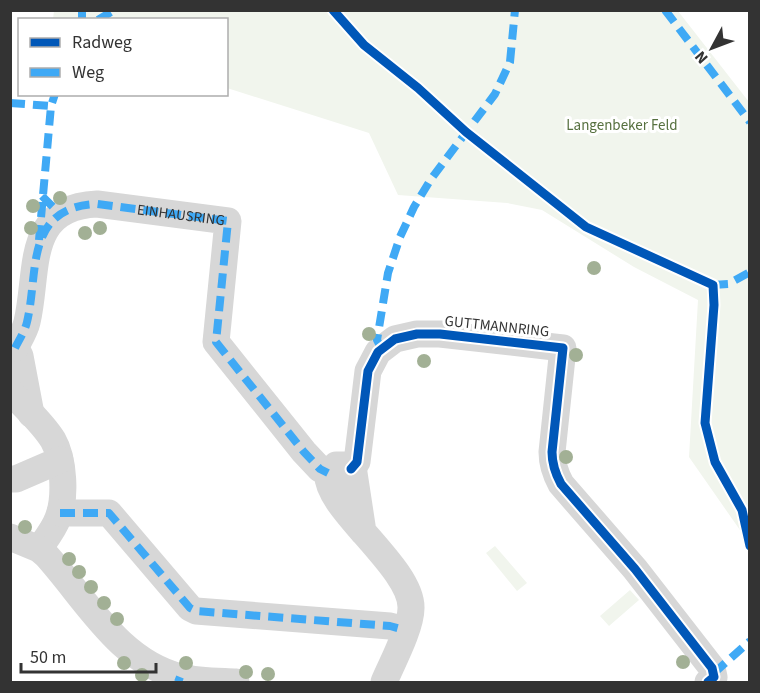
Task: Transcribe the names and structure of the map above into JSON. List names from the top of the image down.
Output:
{
  "streets": {
    "street": ["EINHAUSRING", "GUTTMANNRING"]
  },
  "crossings": [
    ["EINHAUSRING", "GUTTMANNRING"]
  ],
  "parks": ["Langenbeker Feld"],
  "legend": ["Radweg", "Weg"],
  "scale_bar": "50 m",
  "north": "bottom left"
}
